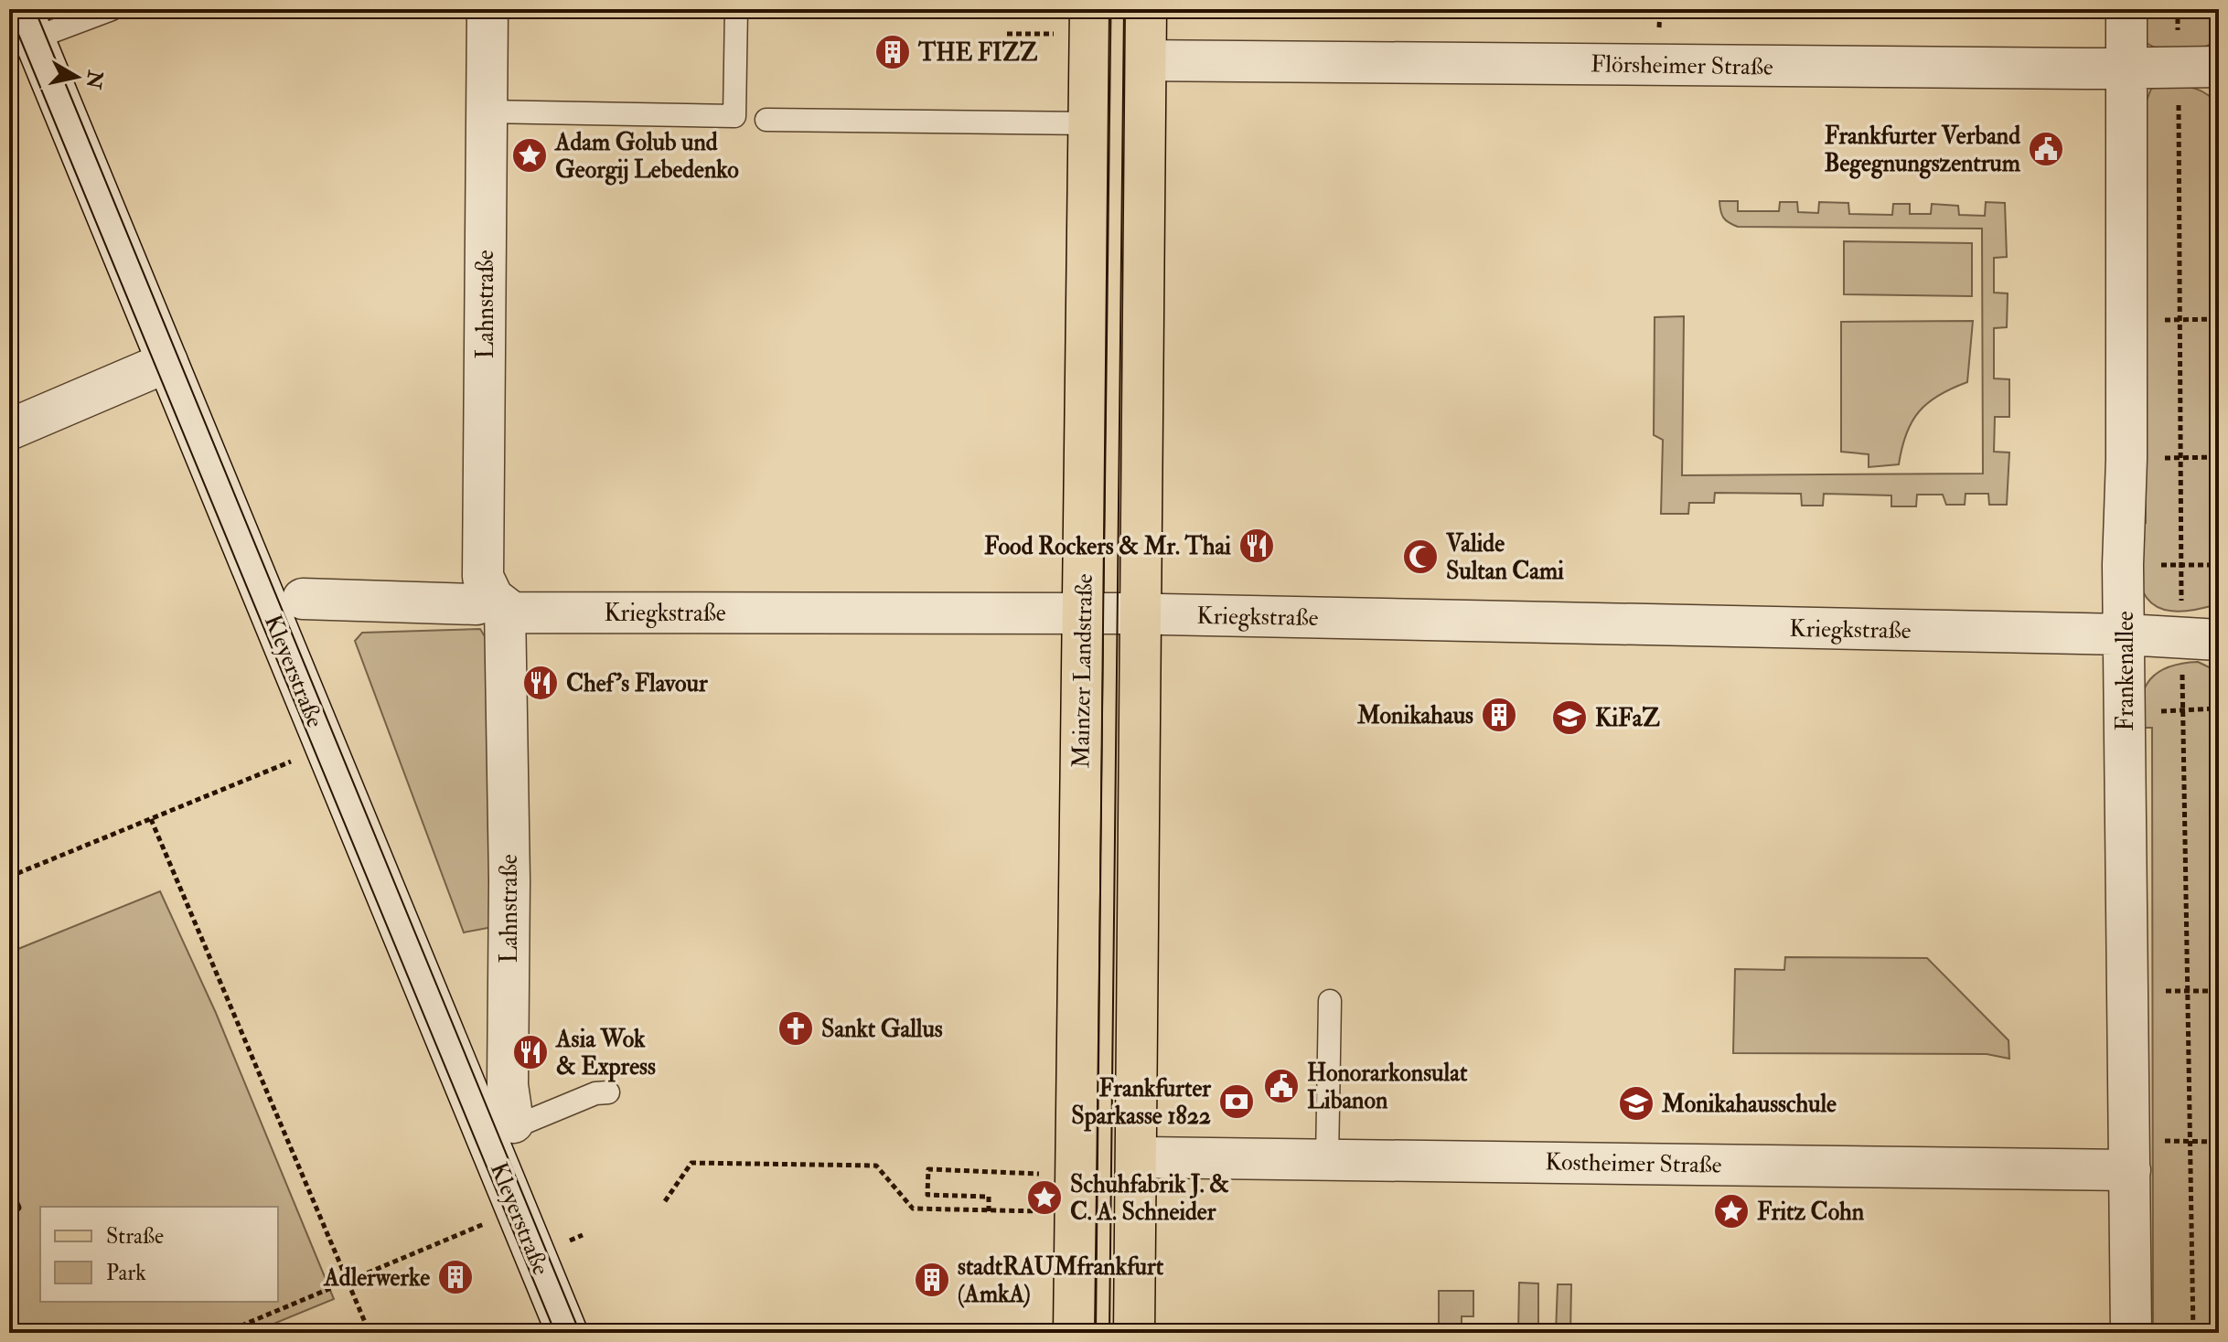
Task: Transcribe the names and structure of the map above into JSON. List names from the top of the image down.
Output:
{
  "streets": {
    "main road": ["Mainzer Landstraße"],
    "street": [
      "Flörsheimer Straße",
      "Lahnstraße",
      "Kriegkstraße",
      "Kleyerstraße",
      "Frankenallee",
      "Kostheimer Straße"
    ]
  },
  "crossings": [
    ["Flörsheimer Straße", "Frankenallee"],
    ["Lahnstraße", "Kriegkstraße"],
    ["Lahnstraße", "Kleyerstraße"],
    ["Kriegkstraße", "Mainzer Landstraße"],
    ["Kriegkstraße", "Frankenallee"],
    ["Frankenallee", "Kostheimer Straße"]
  ],
  "places": {
    "building": [
      "THE FIZZ",
      "Monikahaus",
      "Adlerwerke",
      "stadtRAUMfrankfurt (AmkA)"
    ],
    "public building": ["Frankfurter Verband Begegnungszentrum", "Honorarkonsulat Libanon"],
    "place": ["Adam Golub und Georgij Lebedenko", "Schuhfabrik J. & C. A. Schneider", "Fritz Cohn"],
    "restaurant": ["Food Rockers & Mr. Thai", "Chef's Flavour", "Asia Wok & Express"],
    "mosque": ["Valide Sultan Cami"],
    "school or university": ["KiFaZ", "Monikahausschule"],
    "church": ["Sankt Gallus"],
    "bank": ["Frankfurter Sparkasse 1822"]
  },
  "legend": ["Straße", "Park"],
  "north": "right"
}
